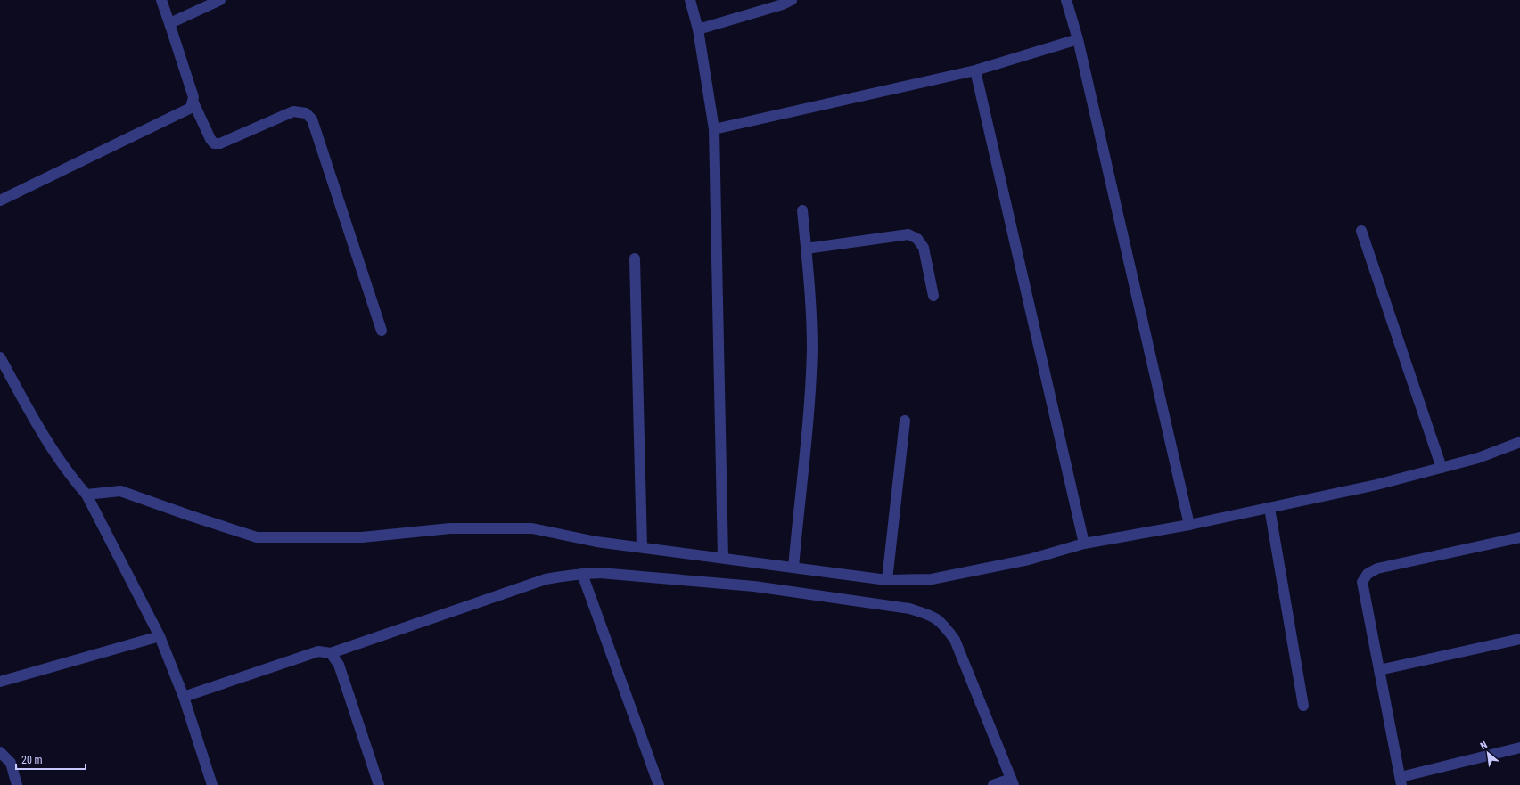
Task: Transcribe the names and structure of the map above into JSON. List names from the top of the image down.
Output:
{
  "scale_bar": "20 m",
  "north": "top left"
}
